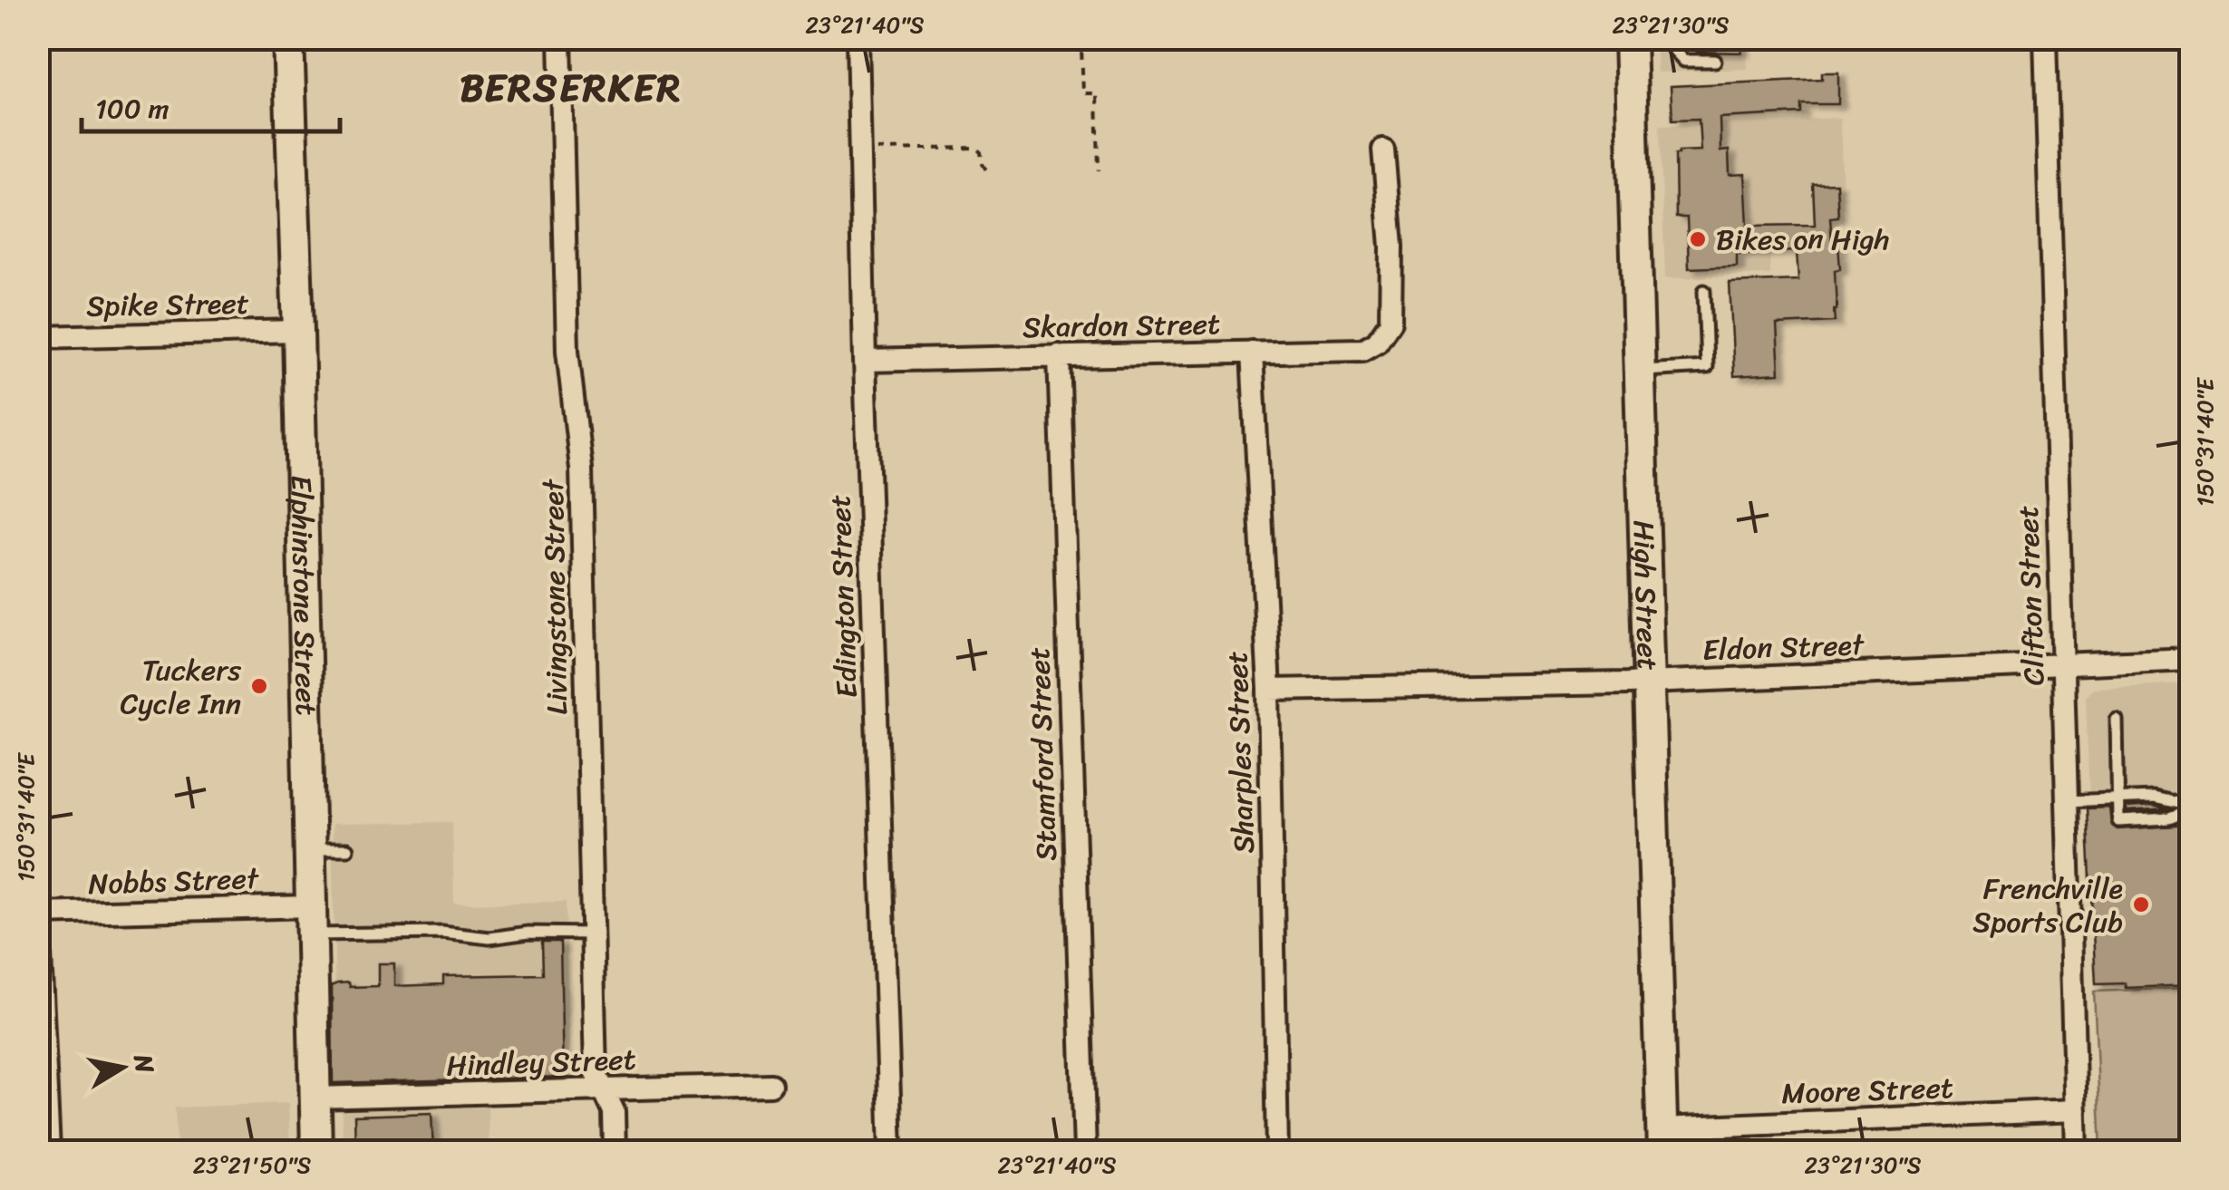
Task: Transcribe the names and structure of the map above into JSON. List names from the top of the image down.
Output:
{
  "streets": {
    "street": [
      "Spike Street",
      "Skardon Street",
      "Elphinstone Street",
      "High Street",
      "Clifton Street",
      "Edington Street",
      "Livingstone Street",
      "Eldon Street",
      "Sharples Street",
      "Stamford Street",
      "Nobbs Street",
      "Hindley Street",
      "Moore Street"
    ]
  },
  "crossings": [
    ["Spike Street", "Elphinstone Street"],
    ["Skardon Street", "Edington Street"],
    ["Skardon Street", "Sharples Street"],
    ["Skardon Street", "Stamford Street"],
    ["Elphinstone Street", "Nobbs Street"],
    ["Elphinstone Street", "Hindley Street"],
    ["High Street", "Eldon Street"],
    ["High Street", "Moore Street"],
    ["Clifton Street", "Eldon Street"],
    ["Clifton Street", "Moore Street"],
    ["Livingstone Street", "Hindley Street"],
    ["Eldon Street", "Sharples Street"]
  ],
  "districts": ["BERSERKER"],
  "places": ["Bikes on High", "Tuckers Cycle Inn", "Frenchville Sports Club"],
  "scale_bar": "100 m",
  "north": "right",
  "coordinates": [
    "23°21'40\"S",
    "23°21'30\"S",
    "150°31'40\"E",
    "23°21'50\"S"
  ]
}
